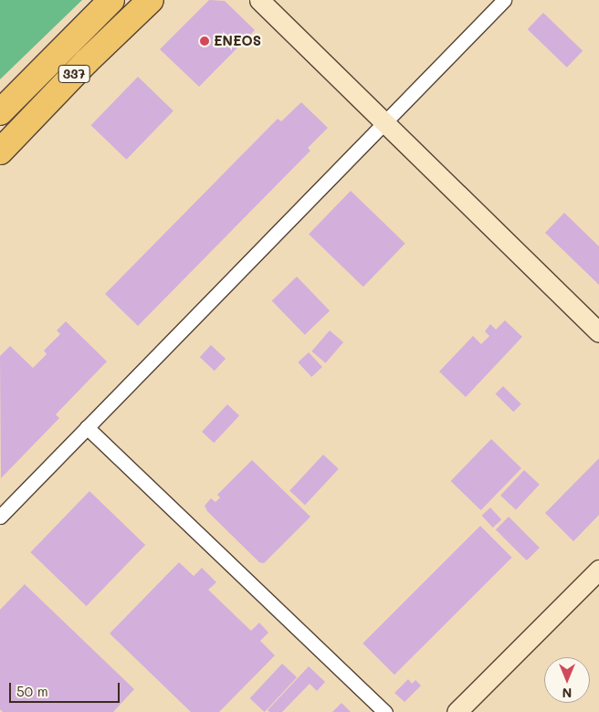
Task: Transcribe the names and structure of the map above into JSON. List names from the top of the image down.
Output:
{
  "streets": {
    "highway": ["337"]
  },
  "places": ["ENEOS"],
  "scale_bar": "50 m",
  "north": "bottom"
}
